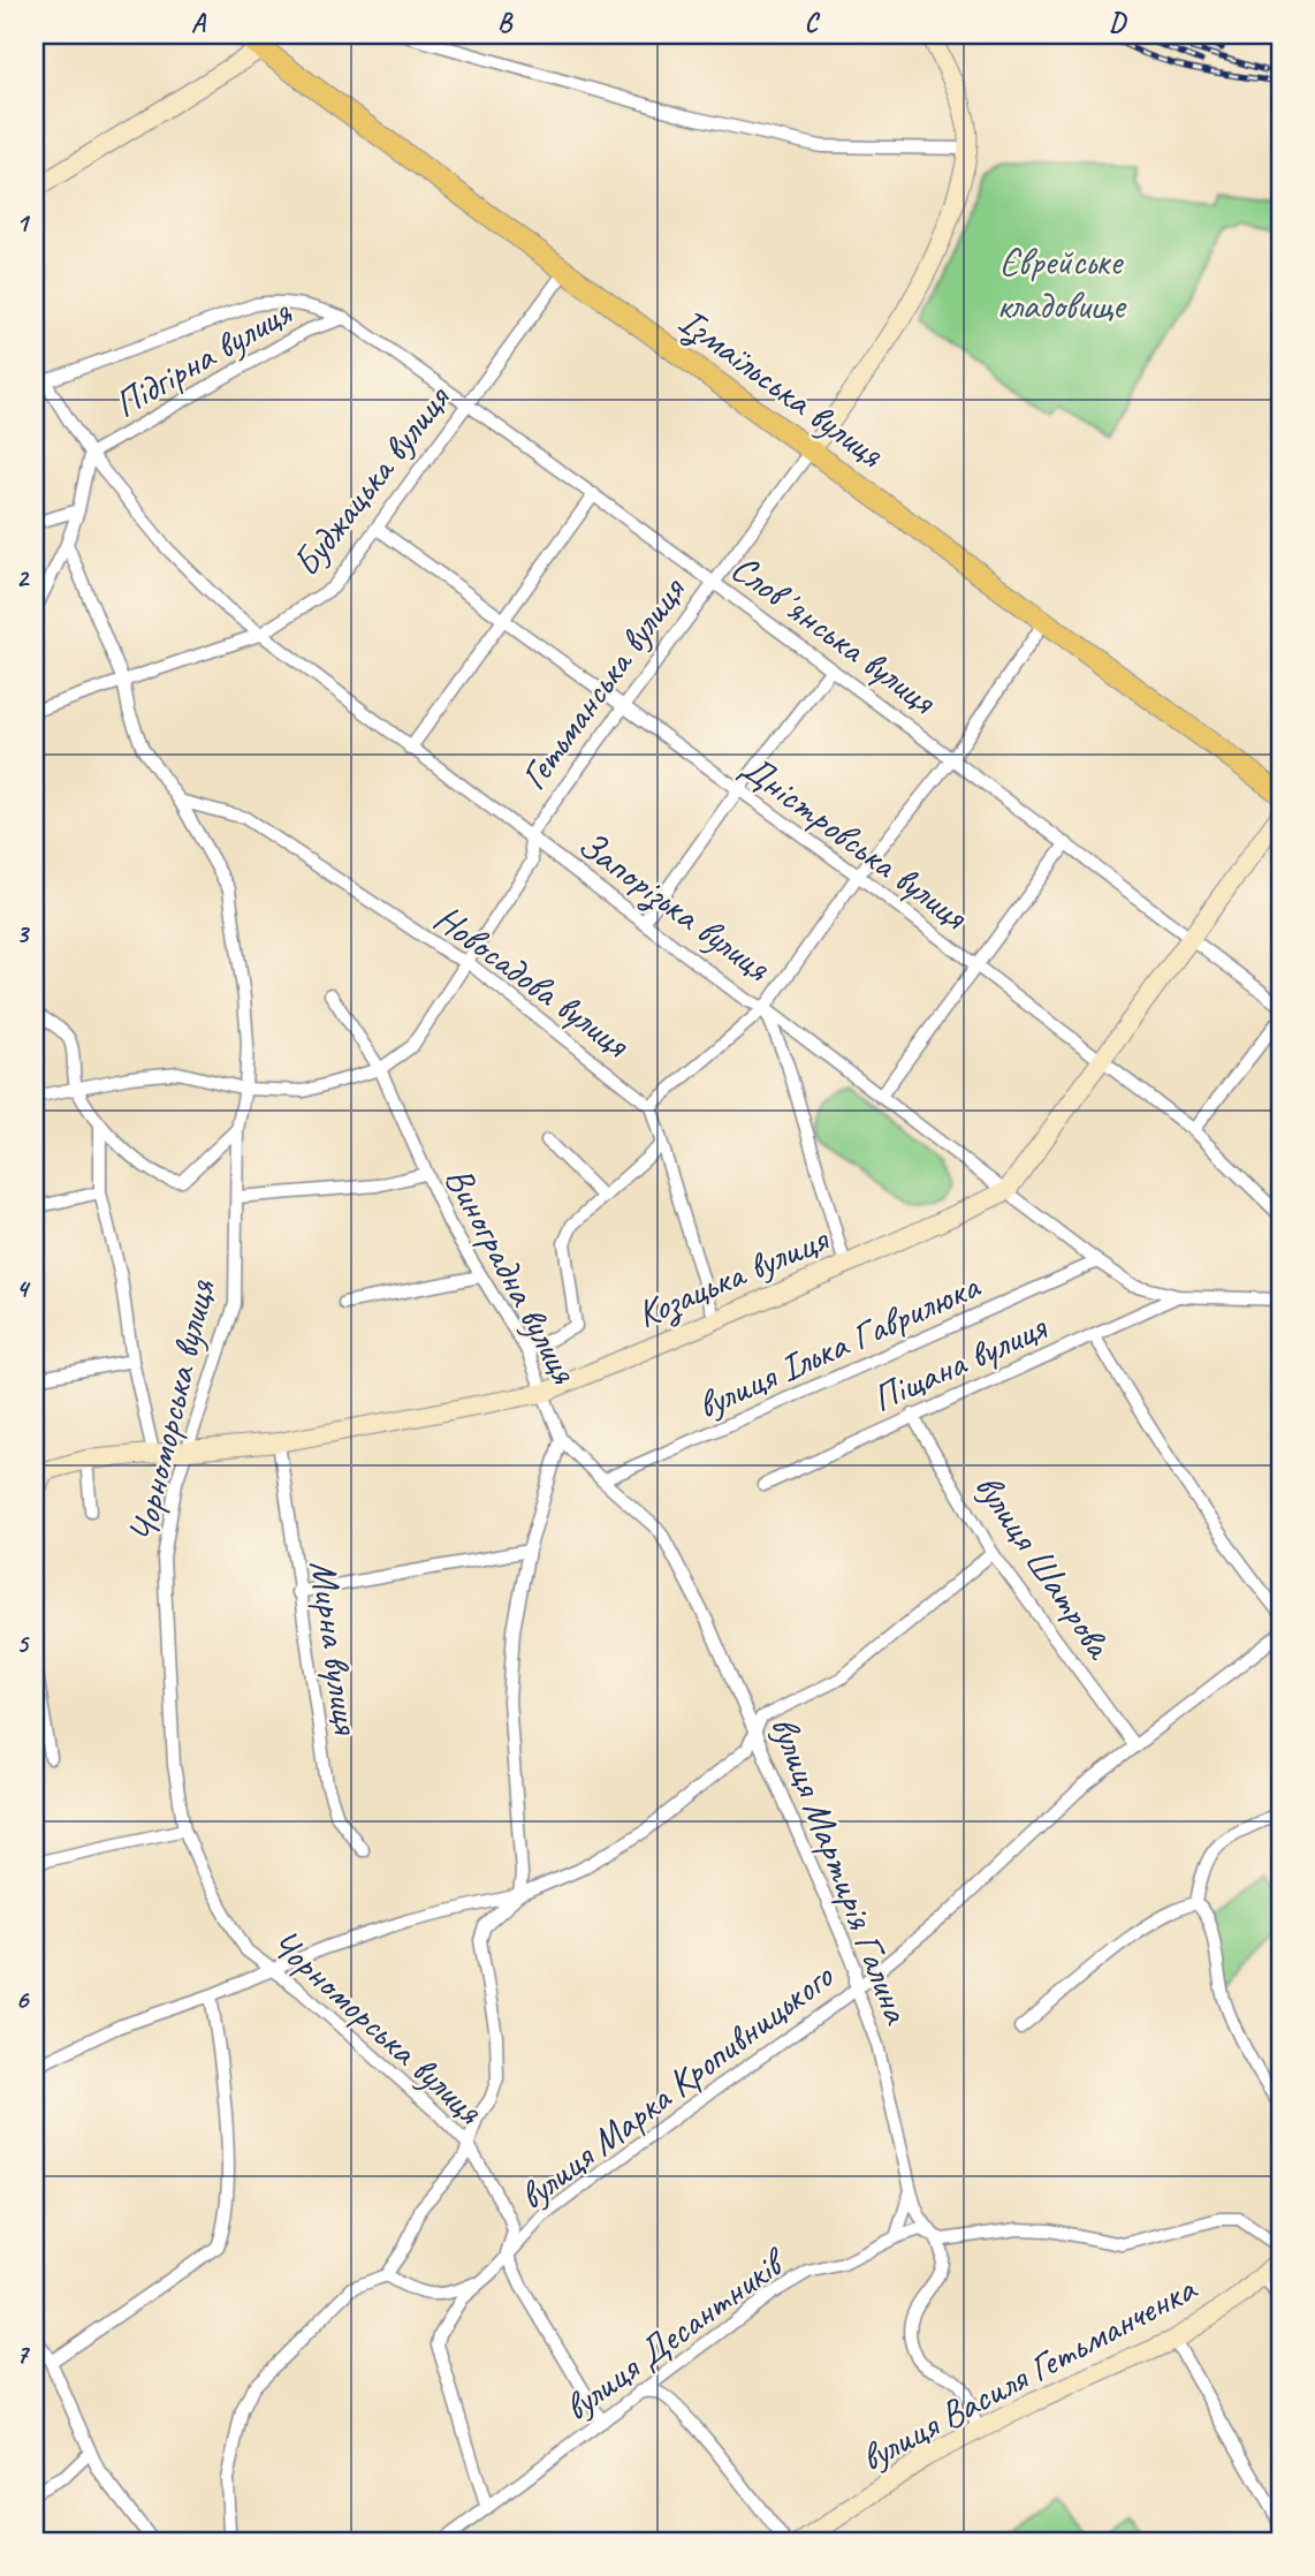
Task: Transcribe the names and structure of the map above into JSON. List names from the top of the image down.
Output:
{
  "streets": {
    "main road": ["Ізмаїльська вулиця"],
    "street": [
      "Підгірна вулиця",
      "Буджацька вулиця",
      "Словʼянська вулиця",
      "Гетьманська вулиця",
      "Дністровська вулиця",
      "Запорізька вулиця",
      "Новосадова вулиця",
      "Виноградна вулиця",
      "Козацька вулиця",
      "вулиця Ілька Гаврилюка",
      "Піщана вулиця",
      "Чорноморська вулиця",
      "вулиця Шатрова",
      "Мирна вулиця",
      "вулиця Мартирія Галина",
      "вулиця Марка Кропивницького",
      "вулиця Десантників",
      "вулиця Василя Гетьманченка"
    ]
  },
  "crossings": [
    ["Підгірна вулиця", "Словʼянська вулиця"],
    ["Підгірна вулиця", "Запорізька вулиця"],
    ["Ізмаїльська вулиця", "Буджацька вулиця"],
    ["Ізмаїльська вулиця", "Гетьманська вулиця"],
    ["Буджацька вулиця", "Словʼянська вулиця"],
    ["Буджацька вулиця", "Дністровська вулиця"],
    ["Буджацька вулиця", "Запорізька вулиця"],
    ["Буджацька вулиця", "Чорноморська вулиця"],
    ["Словʼянська вулиця", "Гетьманська вулиця"],
    ["Словʼянська вулиця", "Козацька вулиця"],
    ["Гетьманська вулиця", "Дністровська вулиця"],
    ["Гетьманська вулиця", "Запорізька вулиця"],
    ["Гетьманська вулиця", "Новосадова вулиця"],
    ["Гетьманська вулиця", "Виноградна вулиця"],
    ["Гетьманська вулиця", "Чорноморська вулиця"],
    ["Дністровська вулиця", "Козацька вулиця"],
    ["Запорізька вулиця", "Козацька вулиця"],
    ["Запорізька вулиця", "вулиця Ілька Гаврилюка"],
    ["Запорізька вулиця", "Піщана вулиця"],
    ["Новосадова вулиця", "Козацька вулиця"],
    ["Новосадова вулиця", "Чорноморська вулиця"],
    ["Виноградна вулиця", "Козацька вулиця"],
    ["Виноградна вулиця", "вулиця Мартирія Галина"],
    ["Козацька вулиця", "Чорноморська вулиця"],
    ["Козацька вулиця", "Мирна вулиця"],
    ["вулиця Ілька Гаврилюка", "вулиця Мартирія Галина"],
    ["Піщана вулиця", "вулиця Шатрова"],
    ["вулиця Шатрова", "вулиця Марка Кропивницького"],
    ["вулиця Мартирія Галина", "вулиця Марка Кропивницького"],
    ["вулиця Мартирія Галина", "вулиця Десантників"],
    ["вулиця Марка Кропивницького", "вулиця Десантників"]
  ],
  "parks": ["Єврейське кладовище"],
  "grid": {
    "columns": [
      "A",
      "B",
      "C",
      "D"
    ],
    "rows": [
      "1",
      "2",
      "3",
      "4",
      "5",
      "6",
      "7"
    ]
  }
}
